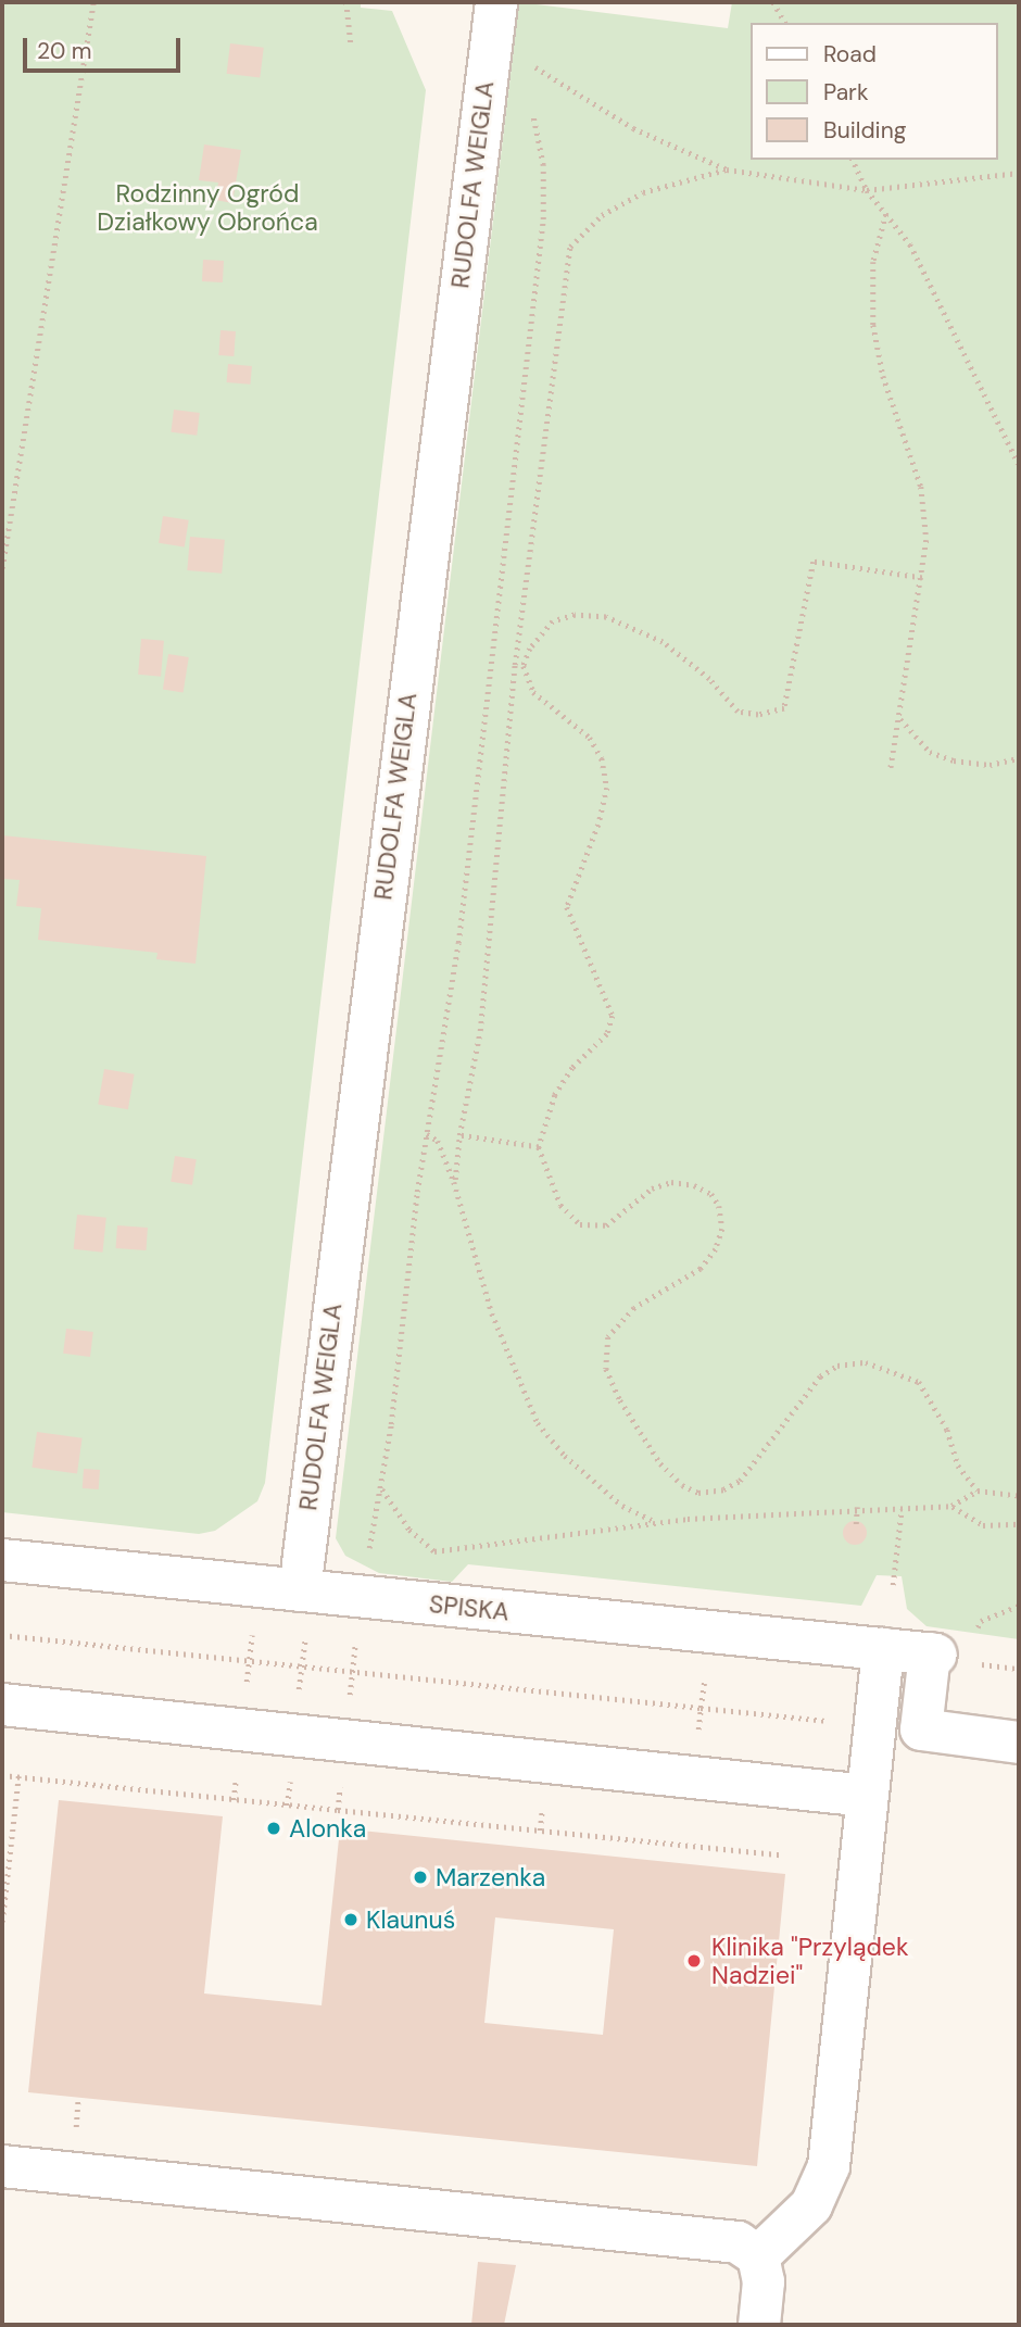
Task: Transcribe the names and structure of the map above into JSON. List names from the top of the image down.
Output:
{
  "streets": {
    "street": ["RUDOLFA WEIGLA", "SPISKA"]
  },
  "crossings": [
    ["RUDOLFA WEIGLA", "SPISKA"]
  ],
  "parks": ["Rodzinny Ogród Działkowy Obrońca"],
  "places": [
    "Alonka",
    "Marzenka",
    "Klaunuś",
    "Klinika \"Przylądek Nadziei\""
  ],
  "legend": ["Road", "Park", "Building"],
  "scale_bar": "20 m"
}
